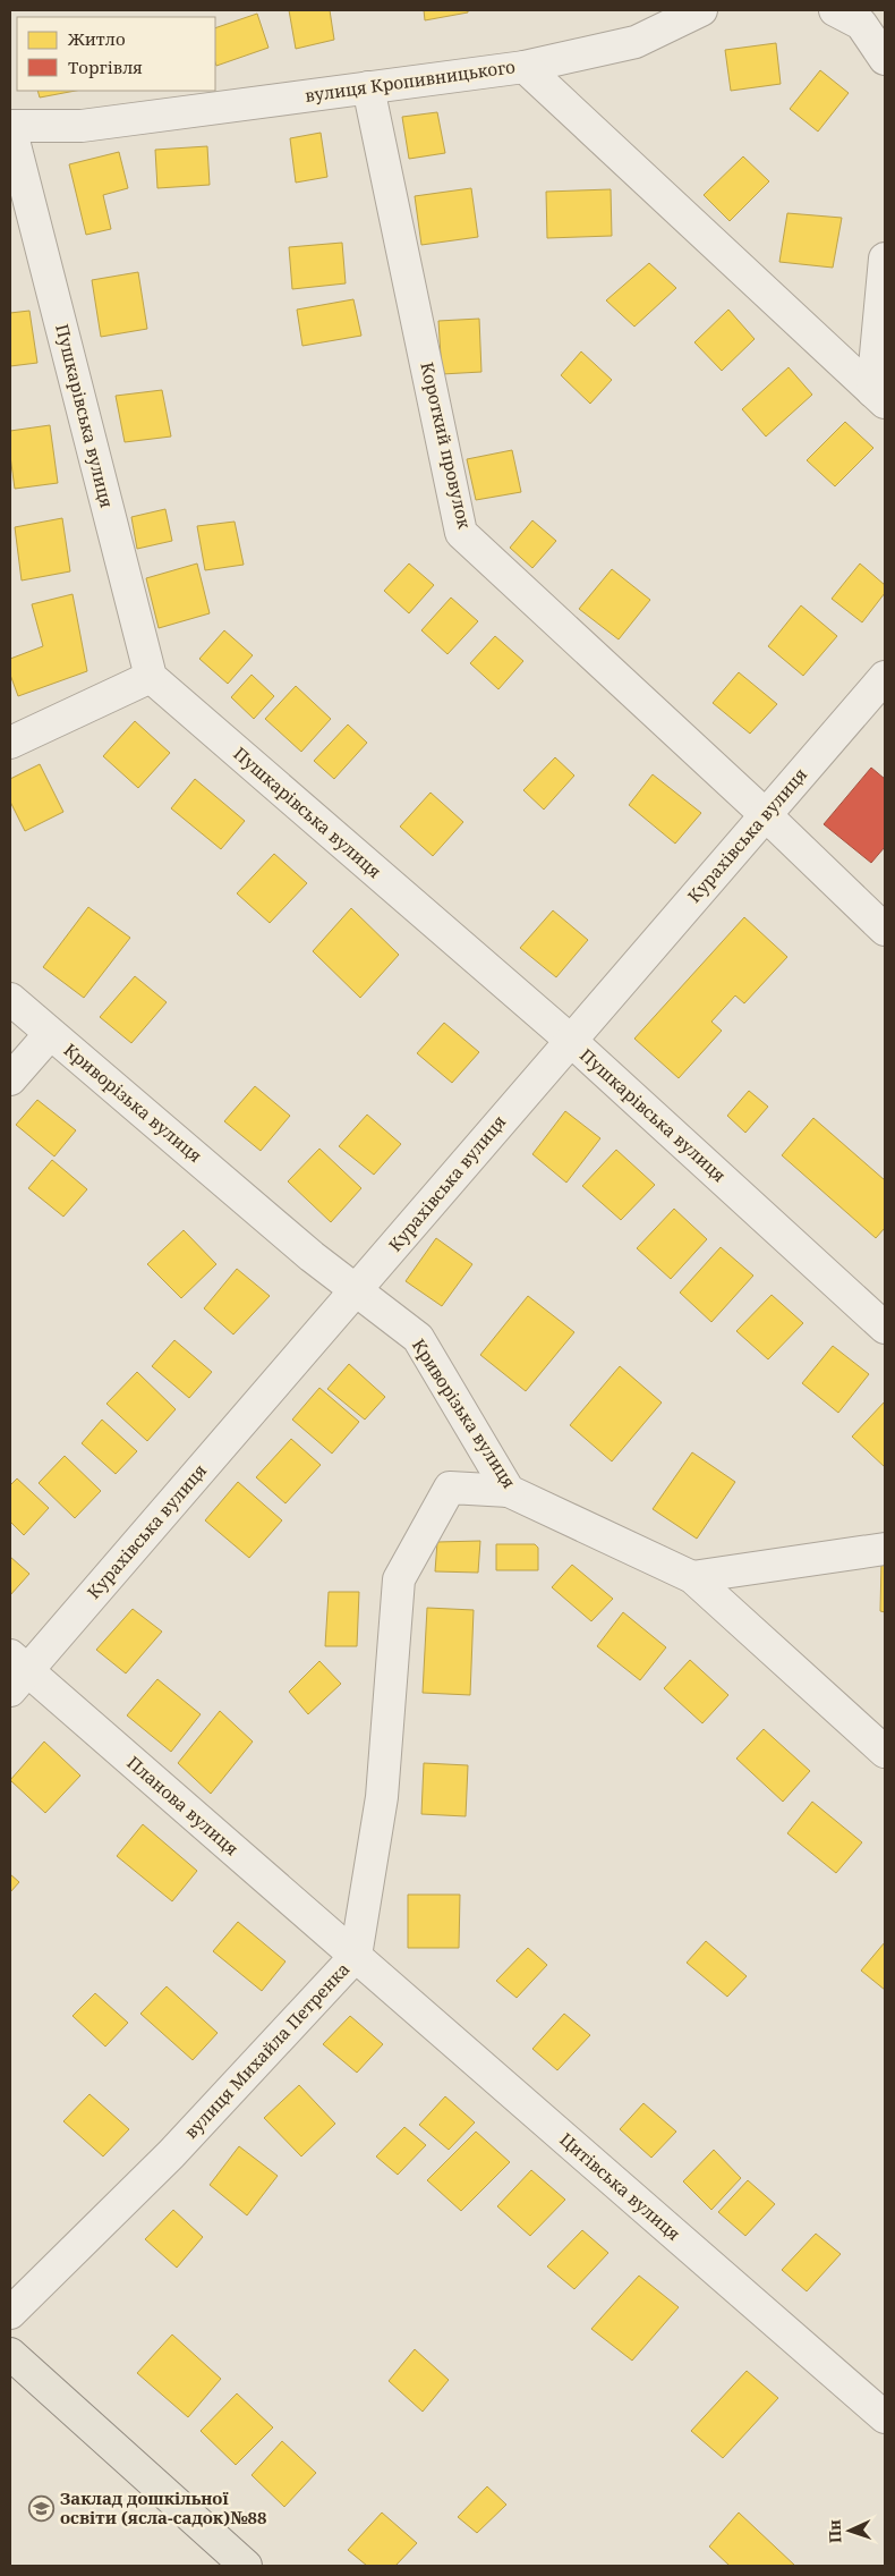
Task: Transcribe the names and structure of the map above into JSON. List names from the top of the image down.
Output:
{
  "streets": {
    "street": [
      "вулиця Кропивницького",
      "Пушкарівська вулиця",
      "Короткий провулок",
      "Курахівська вулиця",
      "Криворізька вулиця",
      "Планова вулиця",
      "вулиця Михайла Петренка",
      "Цитівська вулиця"
    ]
  },
  "crossings": [
    ["вулиця Кропивницького", "Пушкарівська вулиця"],
    ["вулиця Кропивницького", "Короткий провулок"],
    ["Пушкарівська вулиця", "Курахівська вулиця"],
    ["Короткий провулок", "Курахівська вулиця"],
    ["Курахівська вулиця", "Криворізька вулиця"],
    ["Курахівська вулиця", "Планова вулиця"],
    ["Криворізька вулиця", "вулиця Михайла Петренка"],
    ["Планова вулиця", "вулиця Михайла Петренка"],
    ["Планова вулиця", "Цитівська вулиця"],
    ["вулиця Михайла Петренка", "Цитівська вулиця"]
  ],
  "places": {
    "school or university": ["Заклад дошкільної освіти (ясла-садок)№88"]
  },
  "legend": ["Житло", "Торгівля"],
  "north": "left"
}
